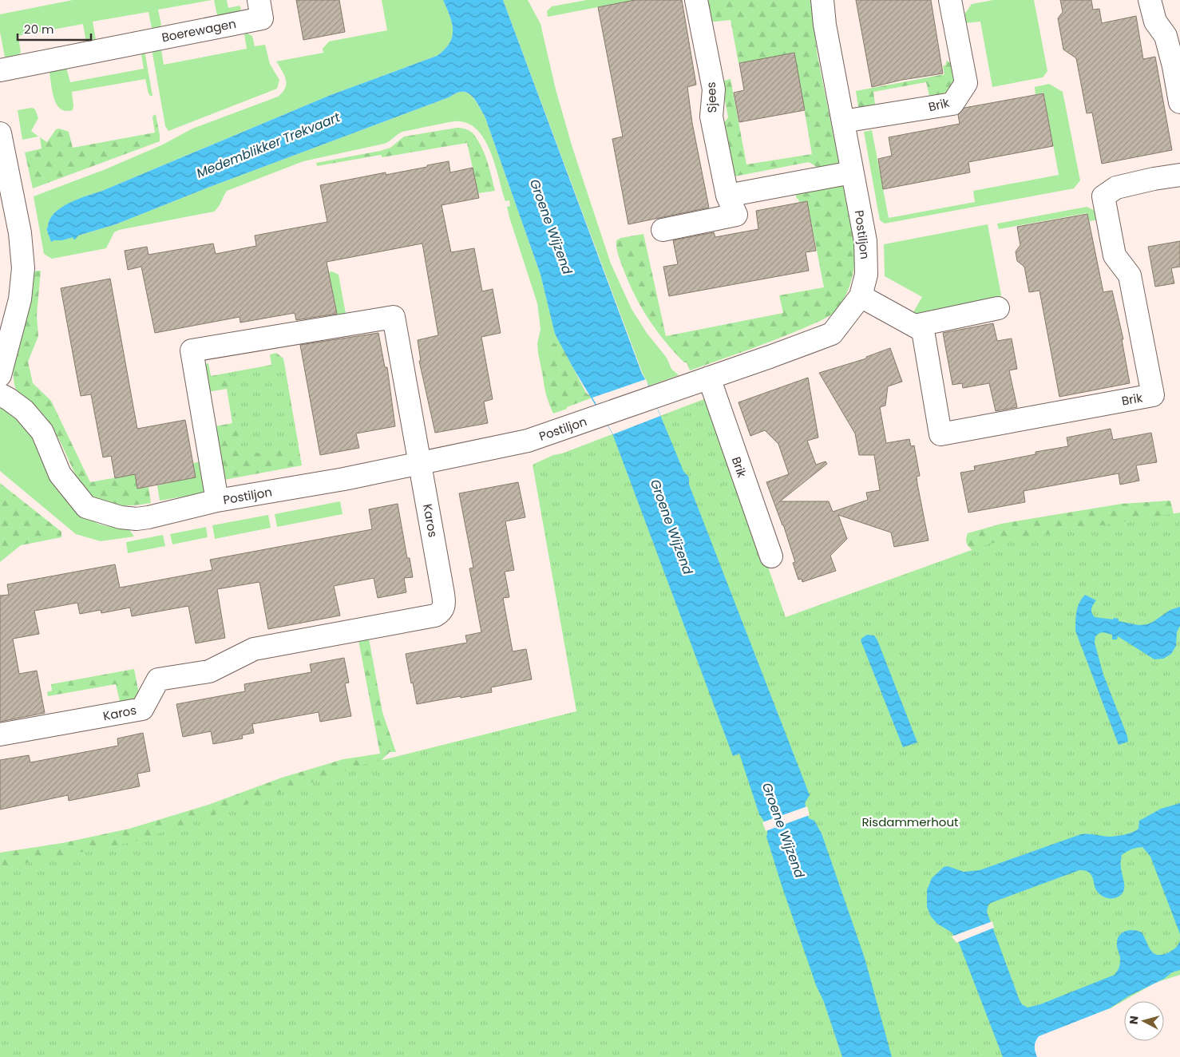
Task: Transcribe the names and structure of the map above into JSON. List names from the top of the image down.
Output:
{
  "streets": {
    "street": [
      "Boerewagen",
      "Sjees",
      "Brik",
      "Postiljon",
      "Karos"
    ]
  },
  "crossings": [
    ["Brik", "Postiljon"],
    ["Postiljon", "Karos"]
  ],
  "water": ["Medemblikker Trekvaart", "Groene Wijzend"],
  "parks": ["Risdammerhout"],
  "scale_bar": "20 m",
  "north": "left"
}
